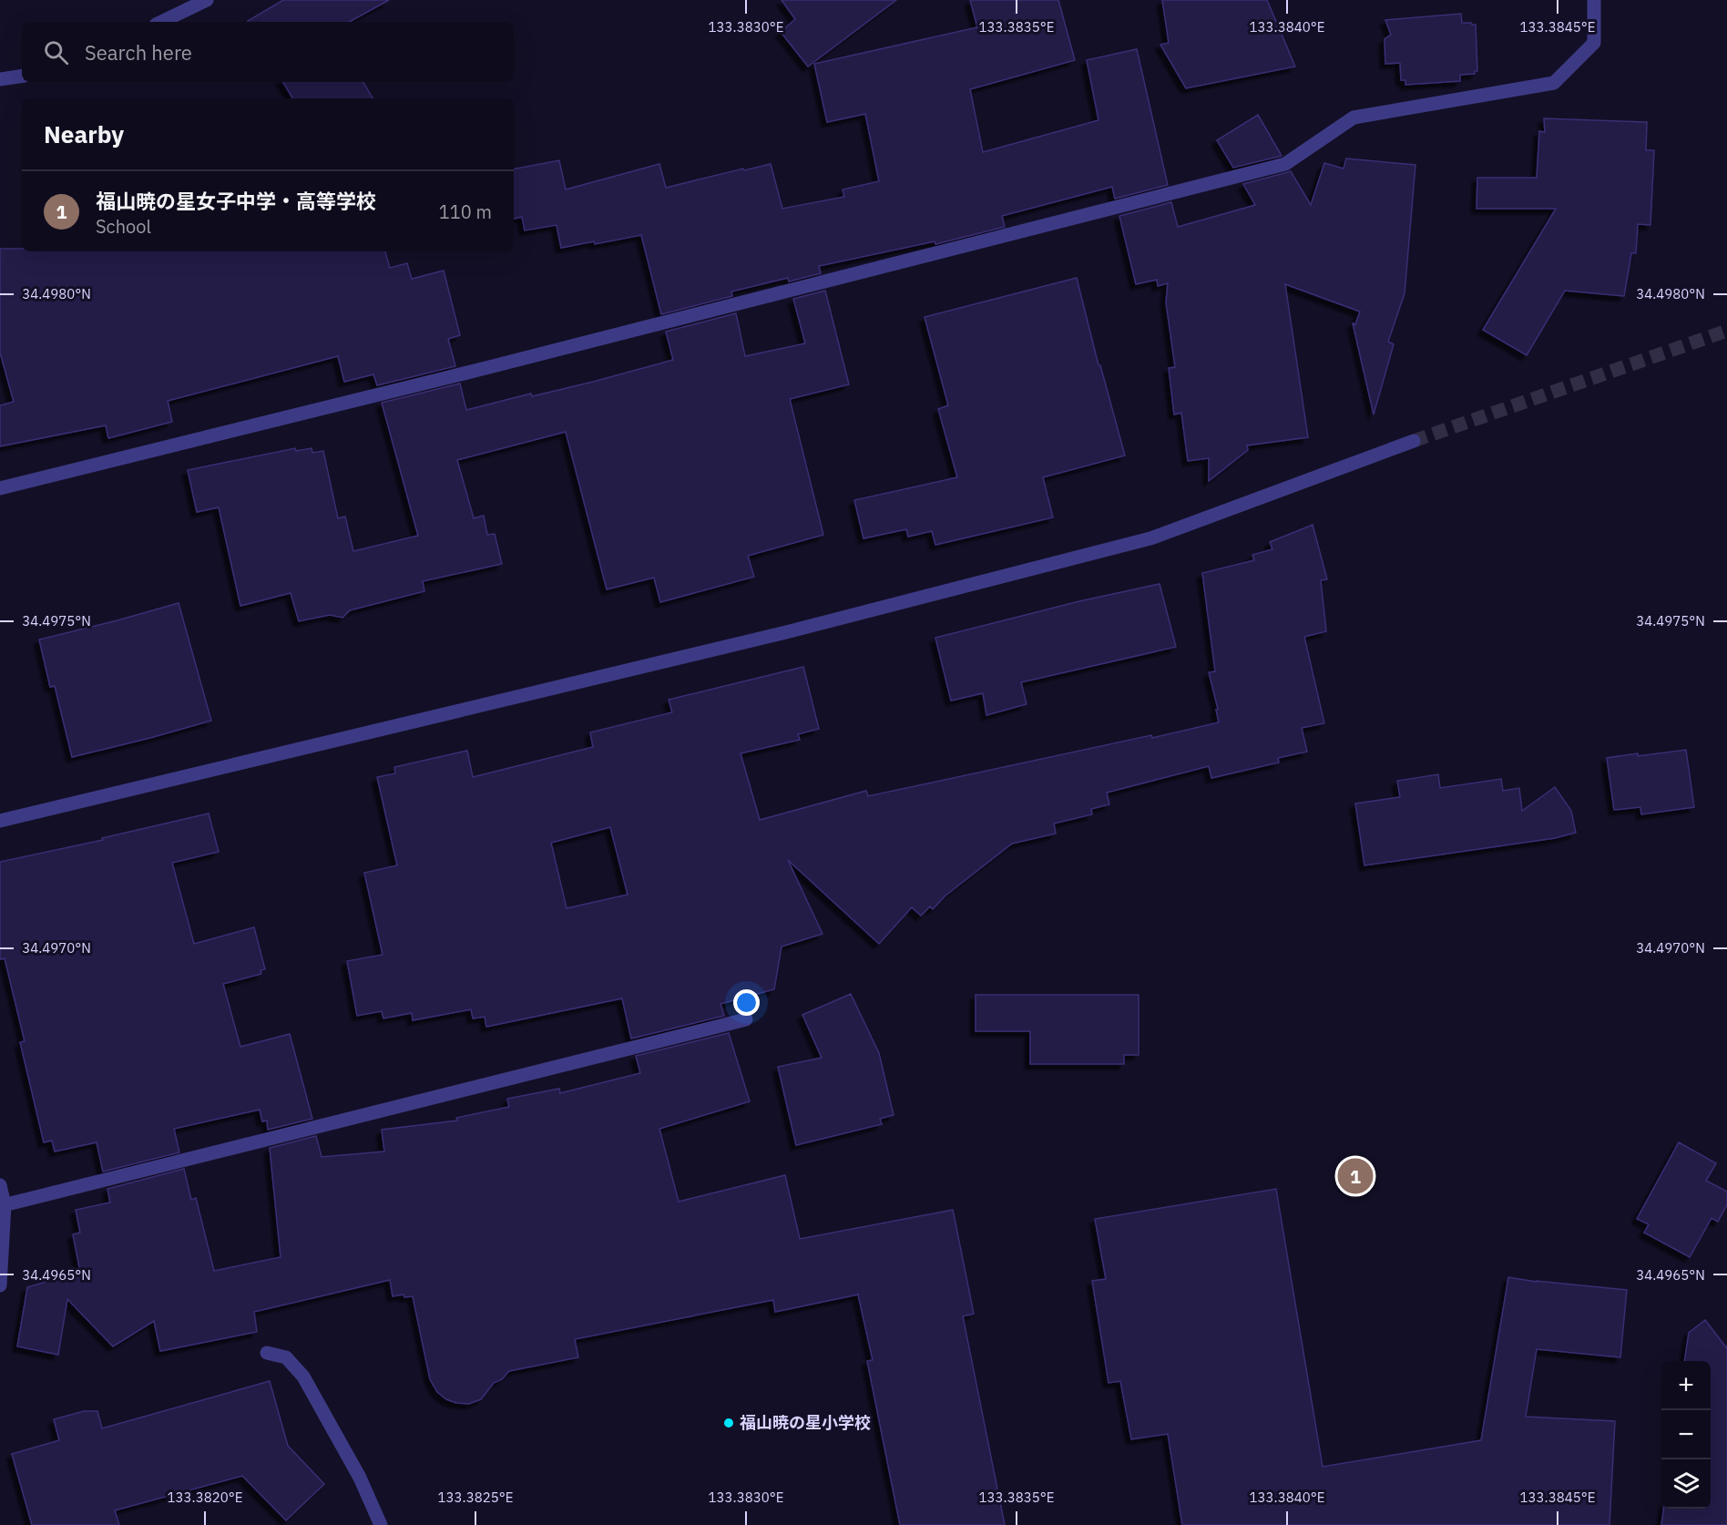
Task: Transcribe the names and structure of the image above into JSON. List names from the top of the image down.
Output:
{
  "places": ["福山暁の星小学校"],
  "page": {
    "search": "Search here",
    "heading": "Nearby",
    "list": [
      {
        "mark": "1",
        "name": "福山暁の星女子中学・高等学校",
        "note": "School",
        "value": "110 m"
      }
    ],
    "pins": "1",
    "map_buttons": ["+", "−"]
  },
  "coordinates": [
    "133.3830°E",
    "133.3835°E",
    "133.3840°E",
    "133.3845°E",
    "34.4980°N",
    "34.4975°N",
    "34.4970°N",
    "34.4965°N",
    "133.3820°E",
    "133.3825°E"
  ]
}
